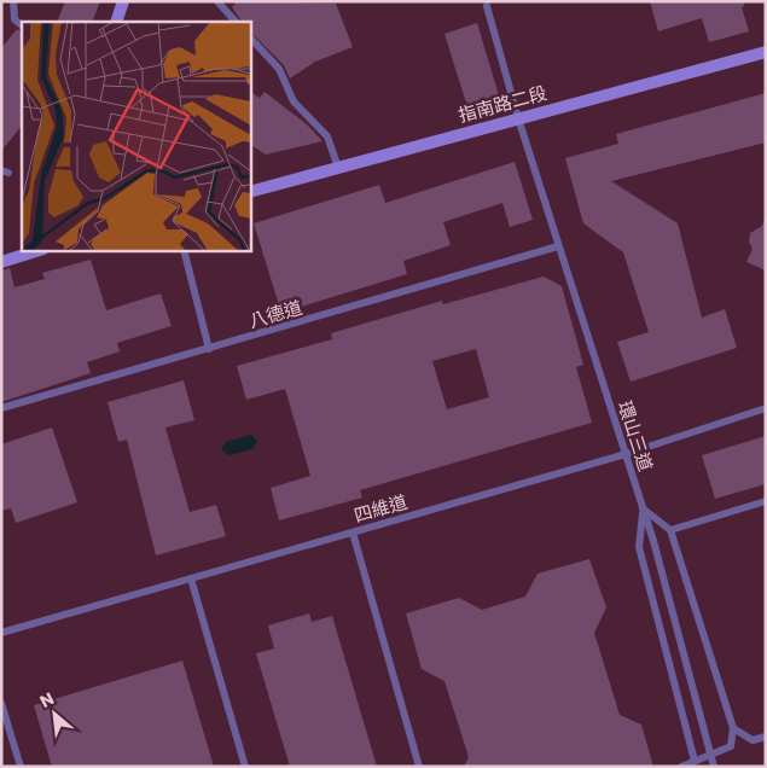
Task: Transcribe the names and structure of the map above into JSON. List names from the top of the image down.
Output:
{
  "streets": {
    "street": ["指南路二段"],
    "lane": ["八德道", "環山三道", "四維道"]
  },
  "crossings": [
    ["指南路二段", "環山三道"],
    ["八德道", "環山三道"],
    ["環山三道", "四維道"]
  ],
  "north": "top left"
}
